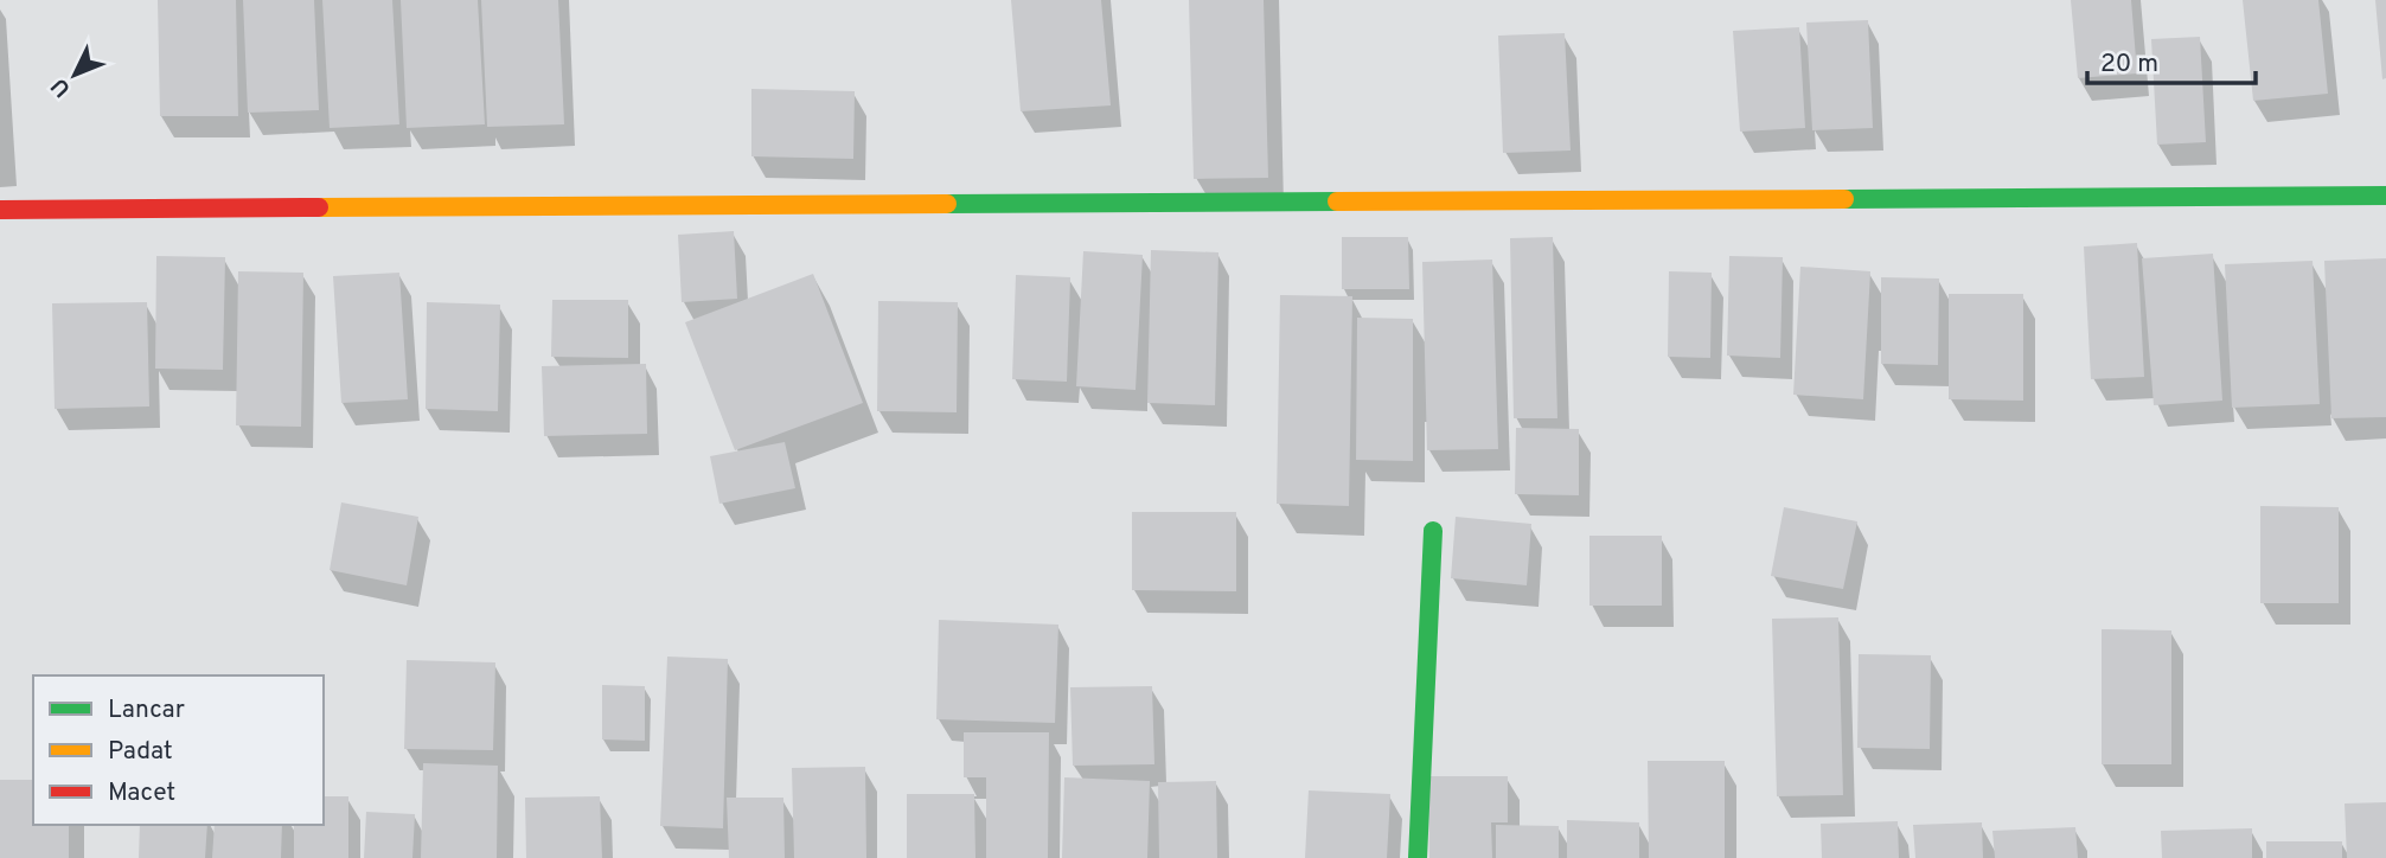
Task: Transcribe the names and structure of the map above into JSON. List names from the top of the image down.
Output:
{
  "legend": ["Lancar", "Padat", "Macet"],
  "scale_bar": "20 m",
  "north": "bottom left"
}
